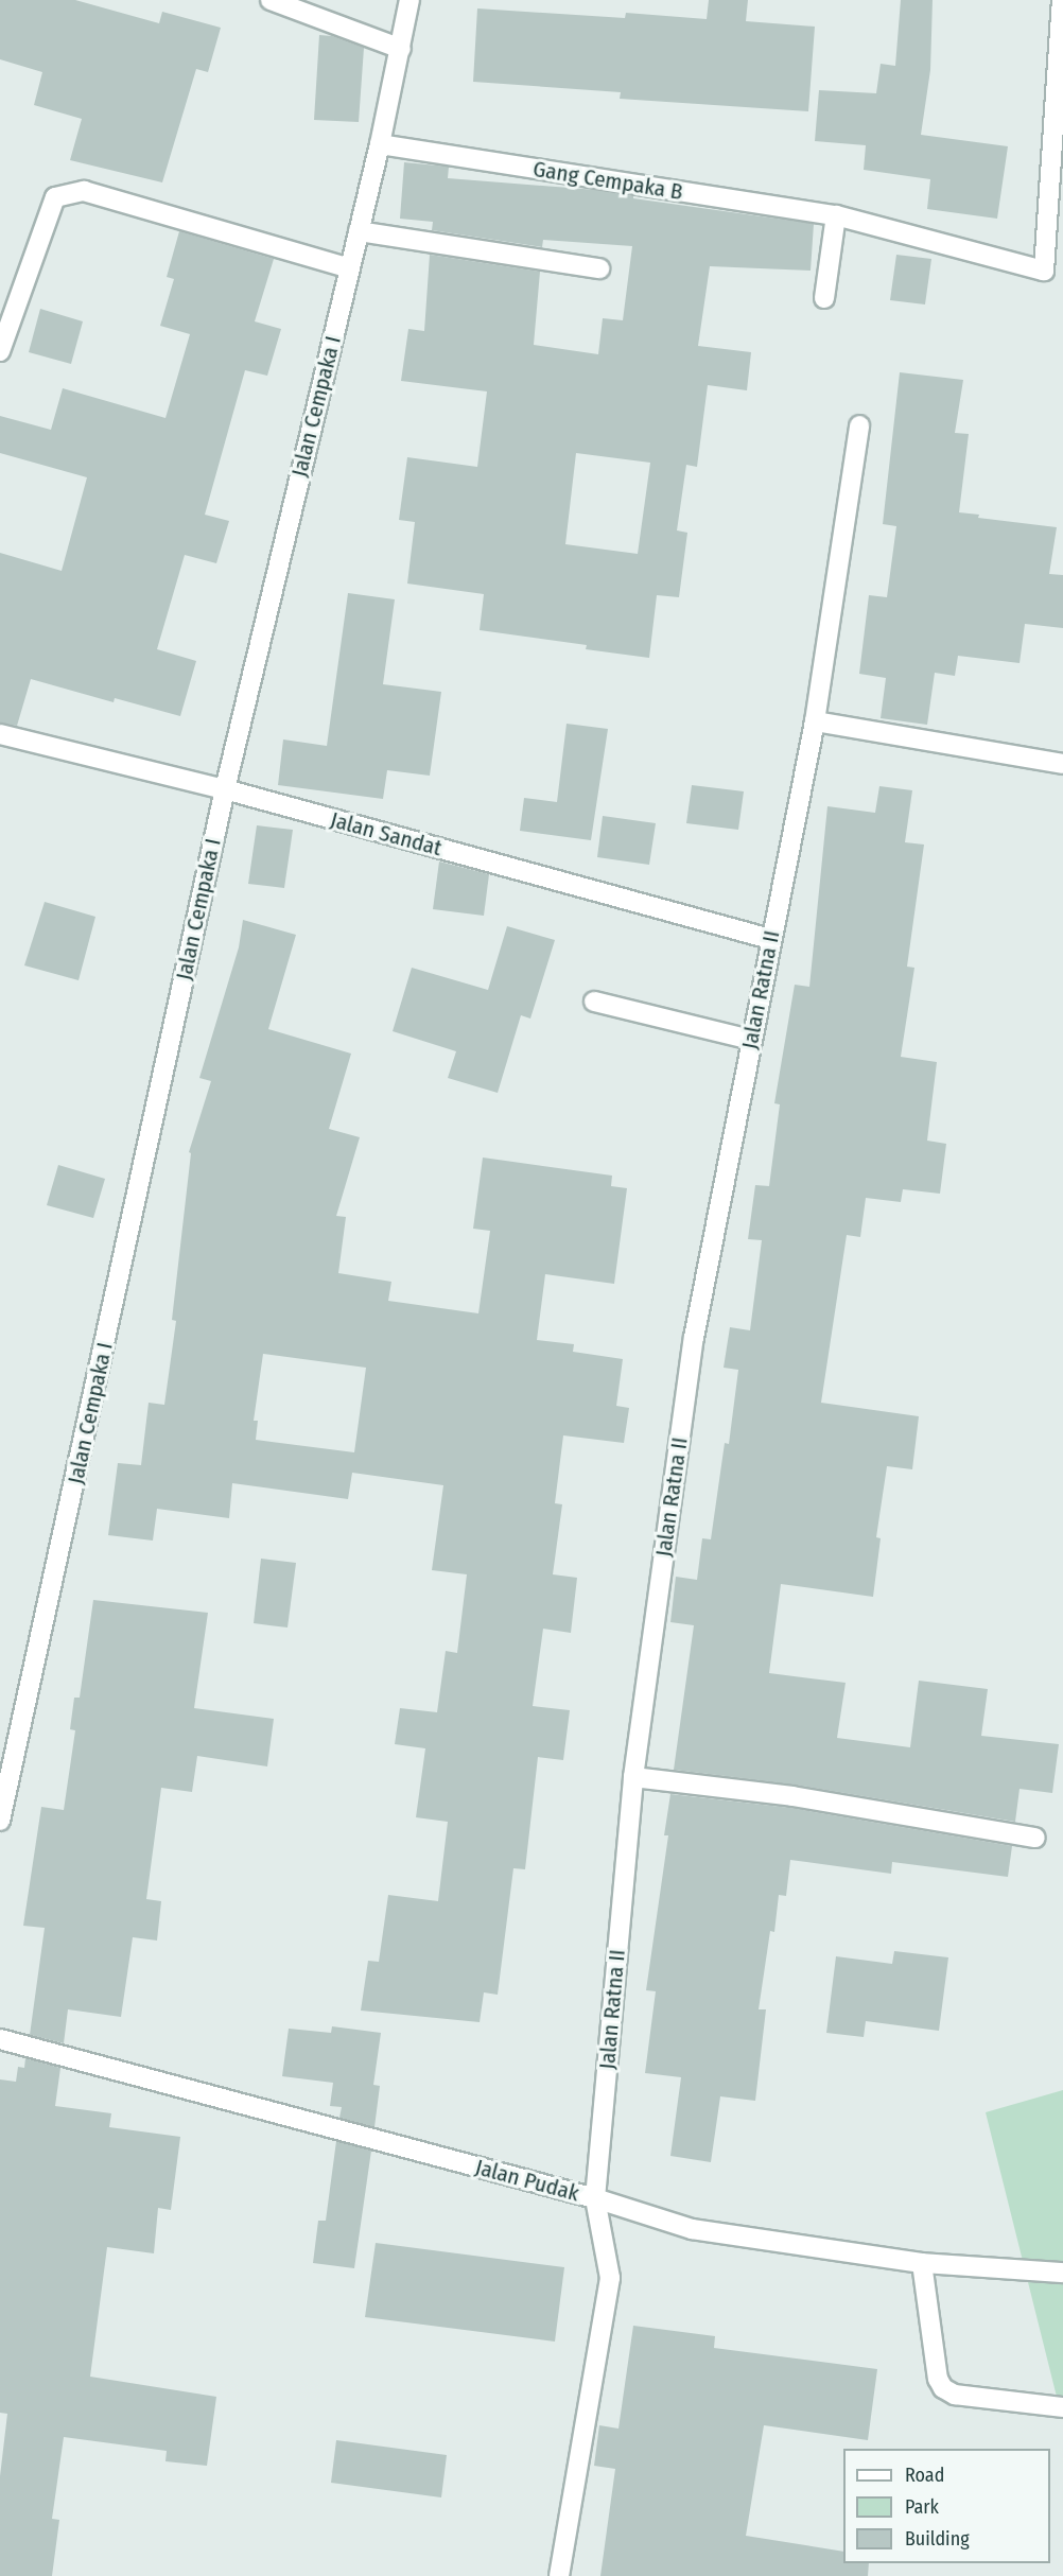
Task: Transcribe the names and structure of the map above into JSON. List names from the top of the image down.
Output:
{
  "streets": {
    "street": [
      "Gang Cempaka B",
      "Jalan Cempaka I",
      "Jalan Sandat",
      "Jalan Ratna II",
      "Jalan Pudak"
    ]
  },
  "crossings": [
    ["Gang Cempaka B", "Jalan Cempaka I"],
    ["Jalan Cempaka I", "Jalan Sandat"],
    ["Jalan Sandat", "Jalan Ratna II"],
    ["Jalan Ratna II", "Jalan Pudak"]
  ],
  "legend": ["Road", "Park", "Building"]
}
